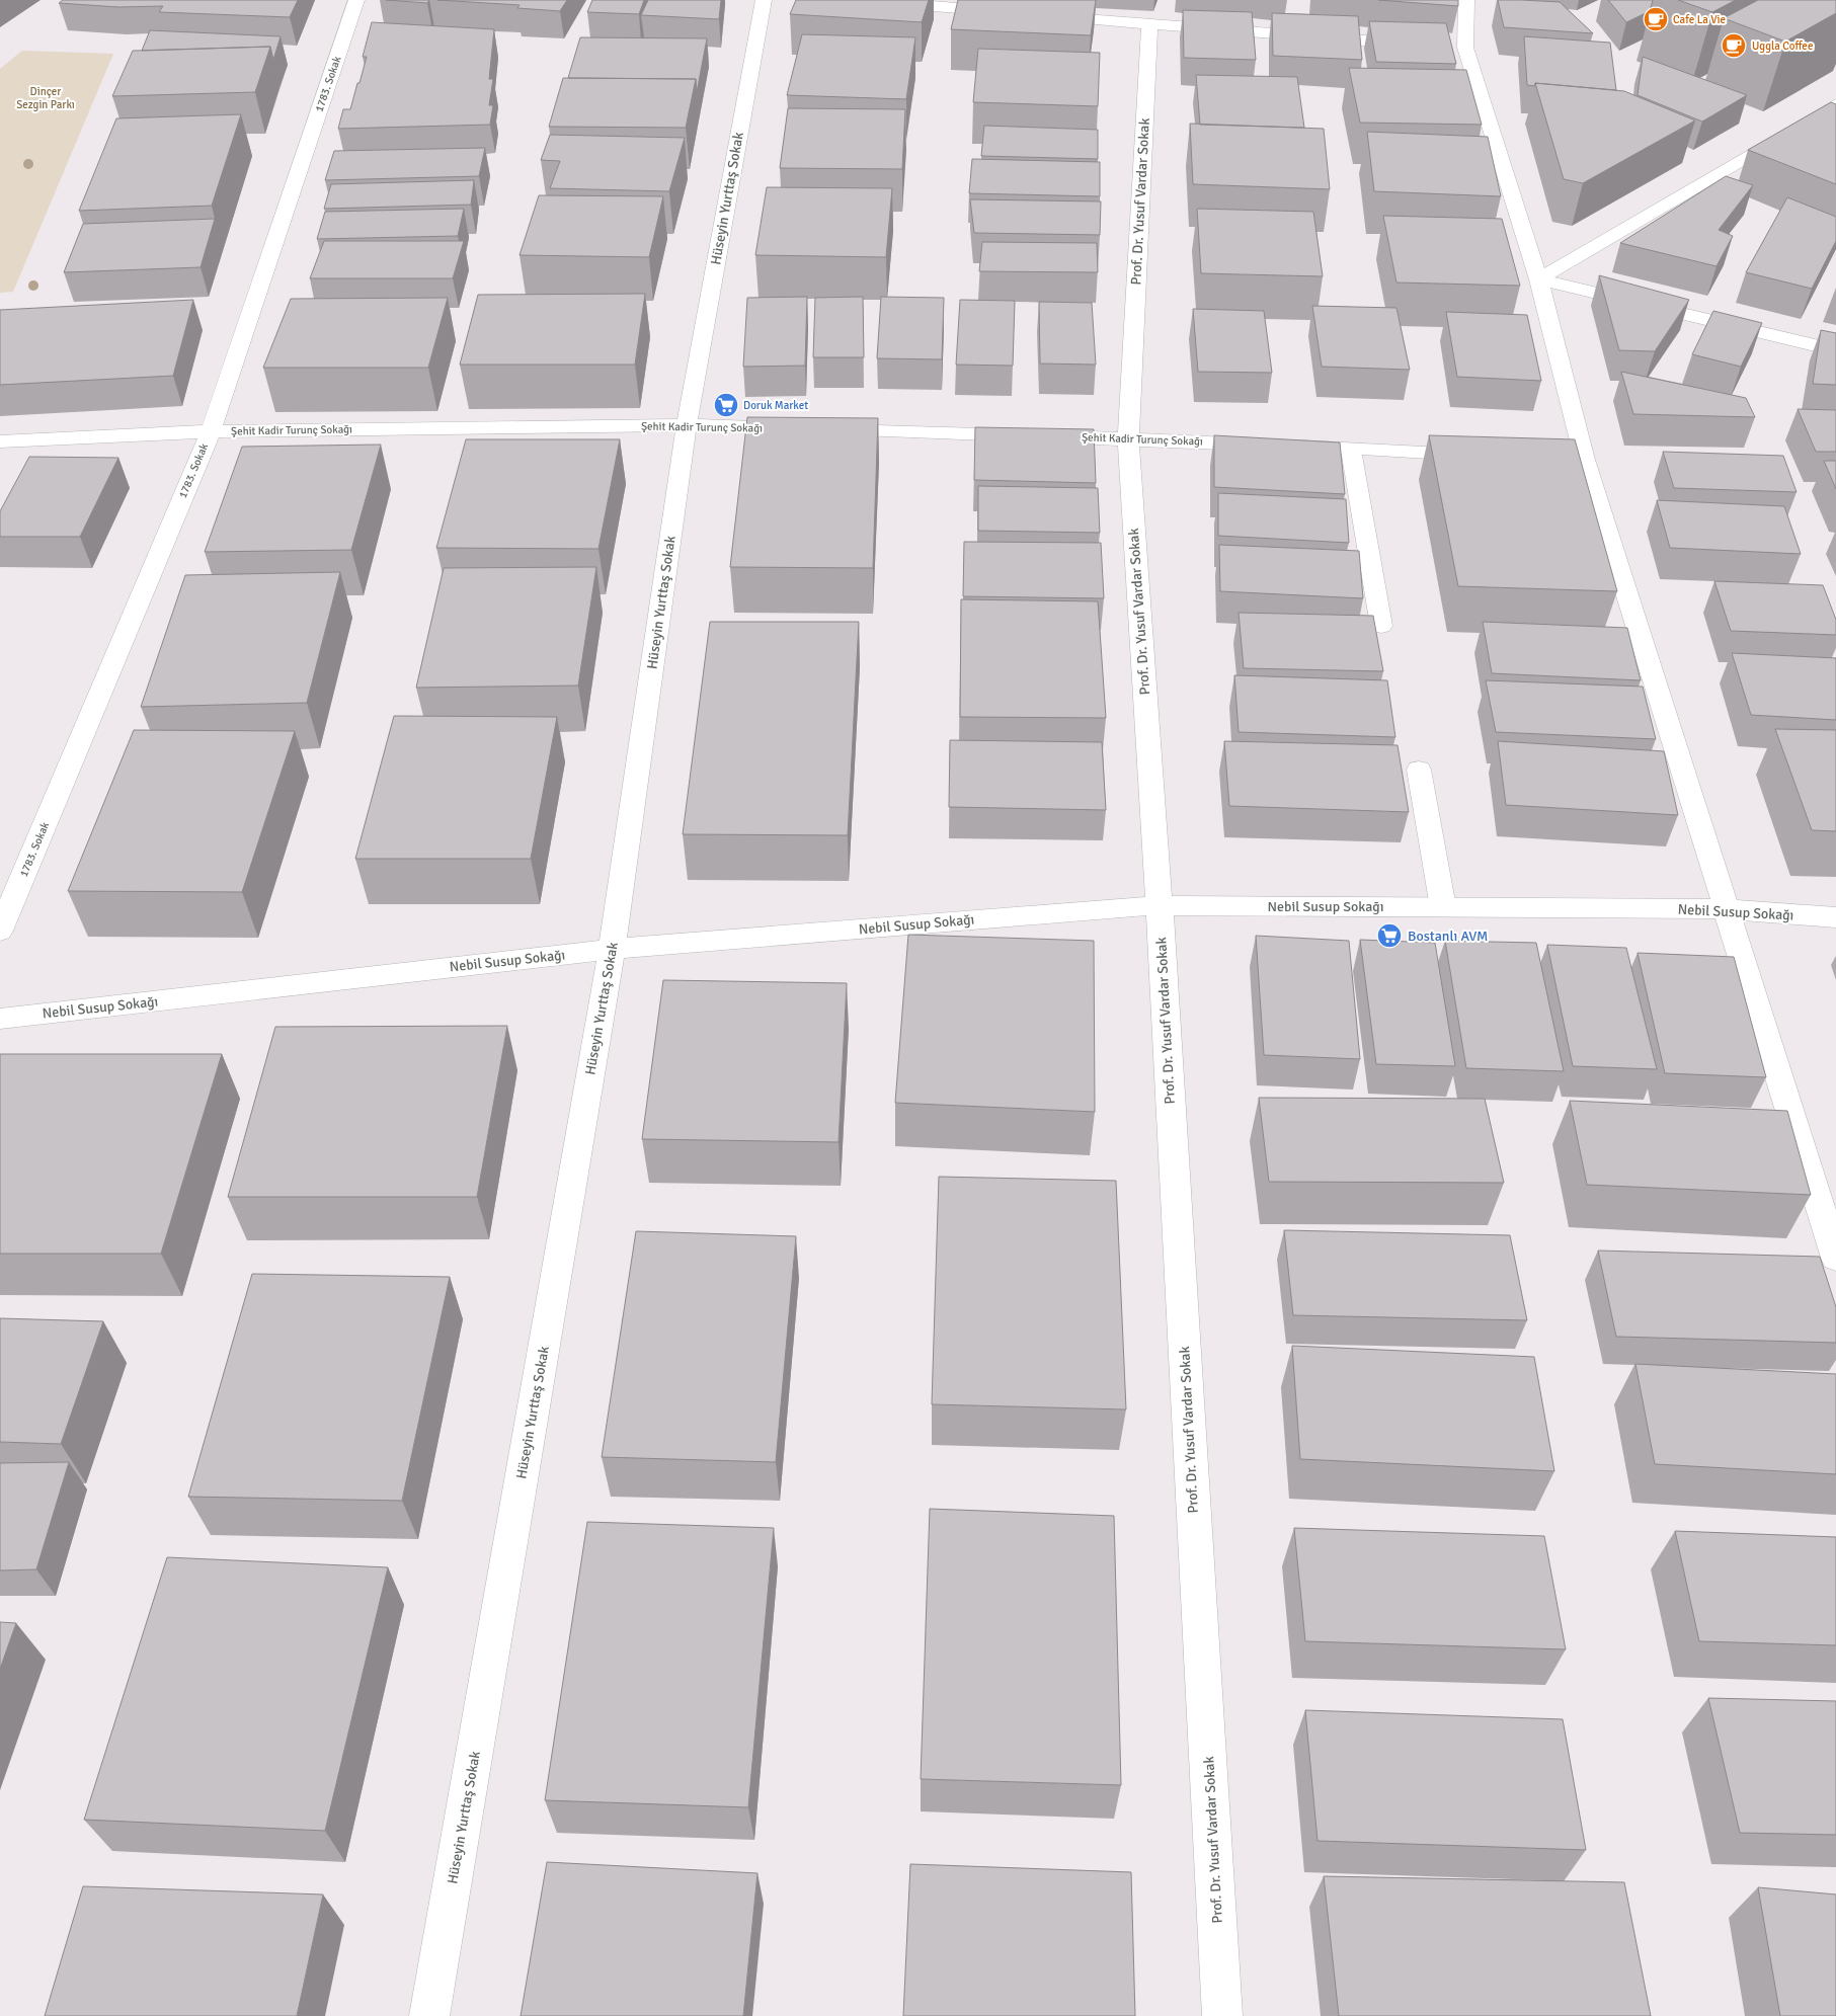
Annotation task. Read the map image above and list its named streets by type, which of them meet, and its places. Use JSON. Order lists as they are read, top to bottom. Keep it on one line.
{"streets":{"street":["1783. Sokak","Hüseyin Yurttaş Sokak","Prof. Dr. Yusuf Vardar Sokak","Şehit Kadir Turunç Sokağı","Nebil Susup Sokağı"]},"crossings":[["1783. Sokak","Şehit Kadir Turunç Sokağı"],["Hüseyin Yurttaş Sokak","Şehit Kadir Turunç Sokağı"],["Hüseyin Yurttaş Sokak","Nebil Susup Sokağı"],["Prof. Dr. Yusuf Vardar Sokak","Şehit Kadir Turunç Sokağı"],["Prof. Dr. Yusuf Vardar Sokak","Nebil Susup Sokağı"]],"parks":["Dinçer Sezgin Parkı"],"places":{"cafe":["Cafe La Vie","Uggla Coffee"],"supermarket":["Doruk Market","Bostanlı AVM"]}}
